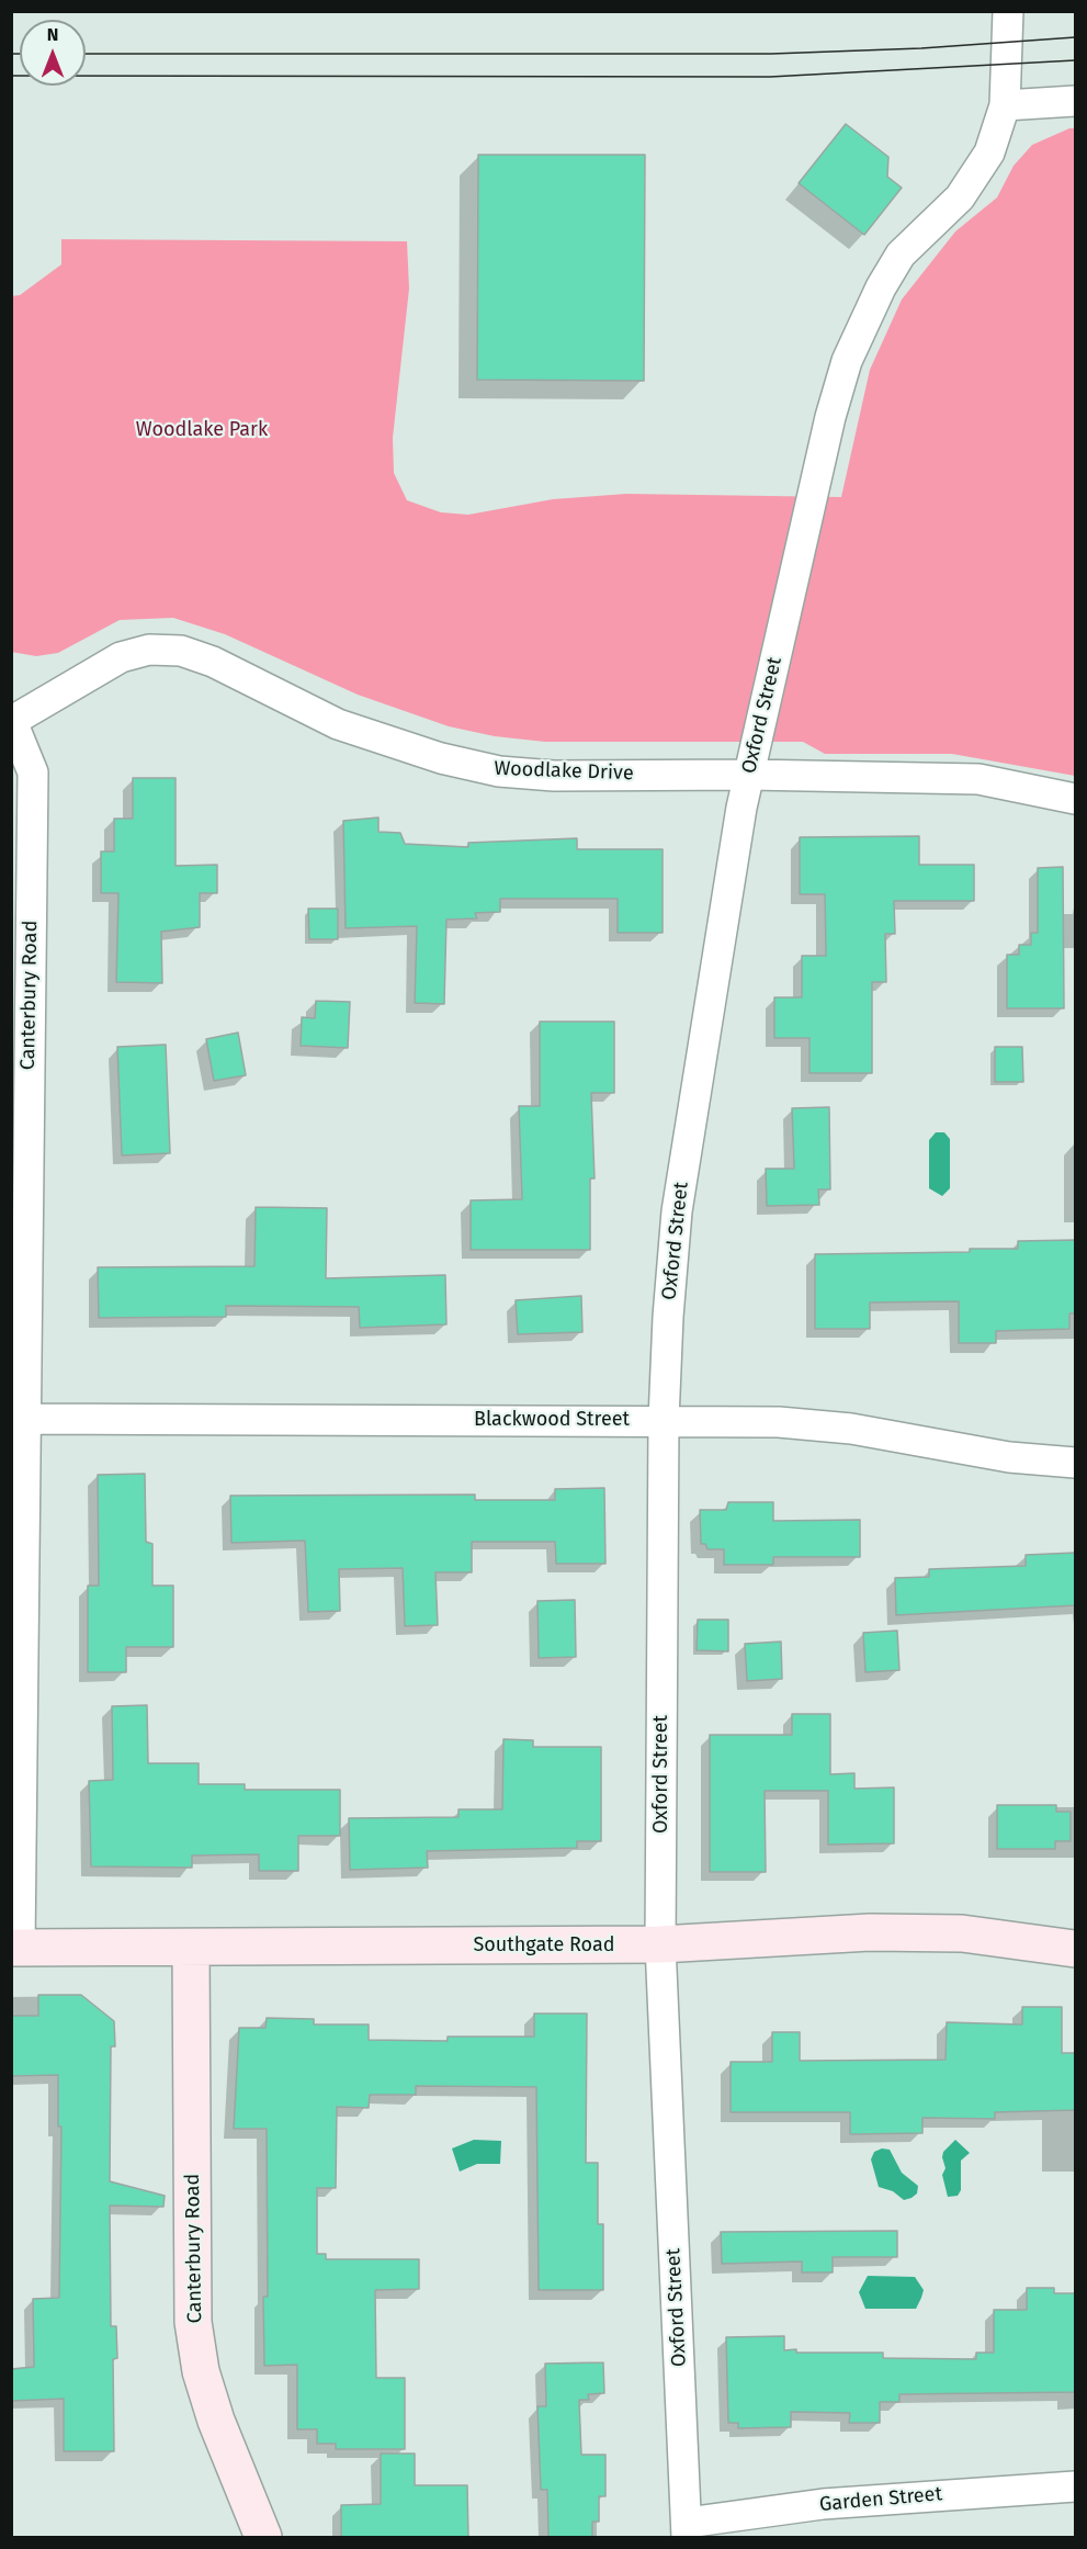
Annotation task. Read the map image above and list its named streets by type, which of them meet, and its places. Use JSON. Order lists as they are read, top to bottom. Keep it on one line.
{"streets":{"street":["Oxford Street","Woodlake Drive","Canterbury Road","Blackwood Street","Southgate Road","Garden Street"]},"crossings":[["Oxford Street","Woodlake Drive"],["Oxford Street","Blackwood Street"],["Oxford Street","Southgate Road"],["Oxford Street","Garden Street"],["Woodlake Drive","Canterbury Road"],["Canterbury Road","Blackwood Street"],["Canterbury Road","Southgate Road"]],"parks":["Woodlake Park"],"north":"top"}
